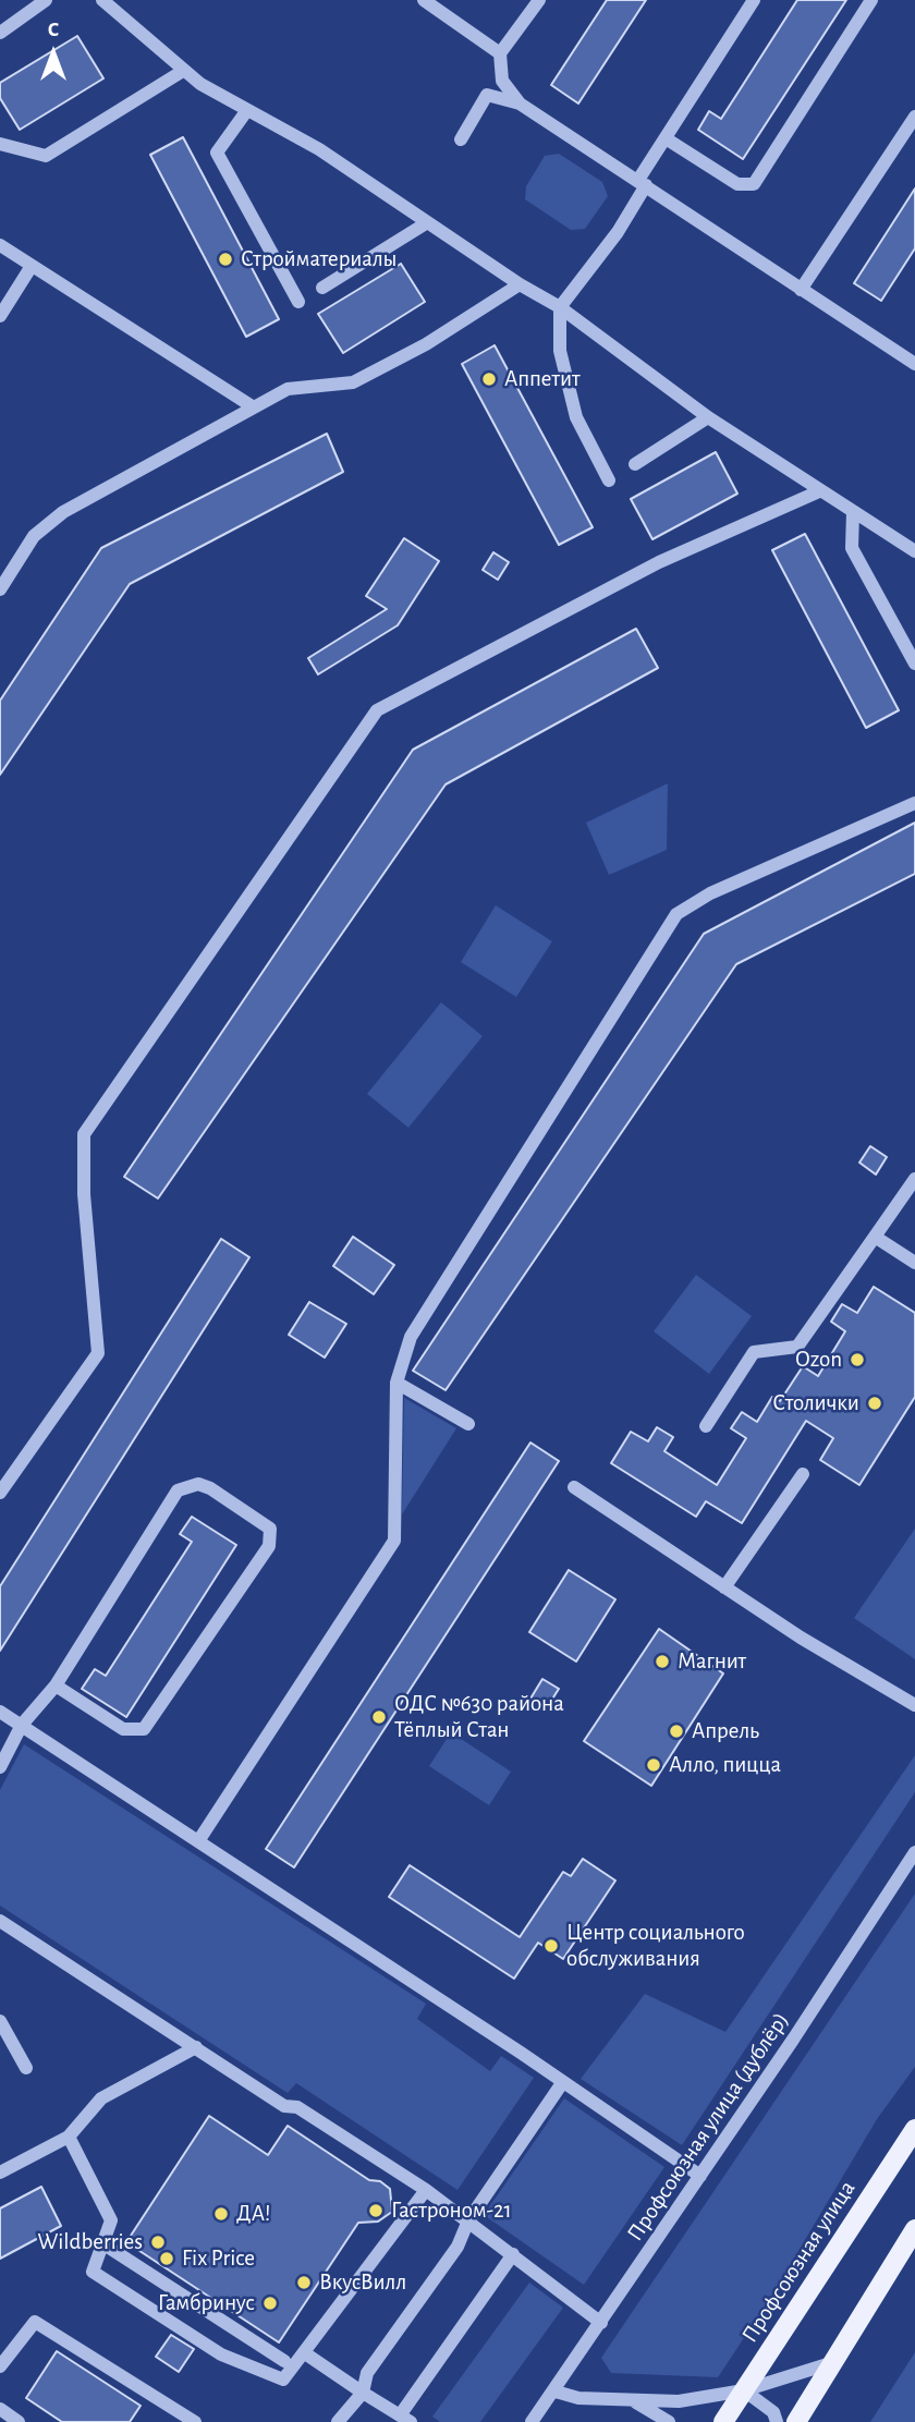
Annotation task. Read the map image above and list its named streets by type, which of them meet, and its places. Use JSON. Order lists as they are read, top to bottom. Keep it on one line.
{"streets":{"main road":["Профсоюзная улица"],"street":["Профсоюзная улица (дублёр)"]},"places":["Стройматериалы","Аппетит","Ozon","Столички","Магнит","ОДС №630 района Тёплый Стан","Апрель","Алло, пицца","Центр социального обслуживания","Гастроном-21","ДА!","Wildberries","Fix Price","ВкусВилл","Гамбринус"],"north":"top"}
